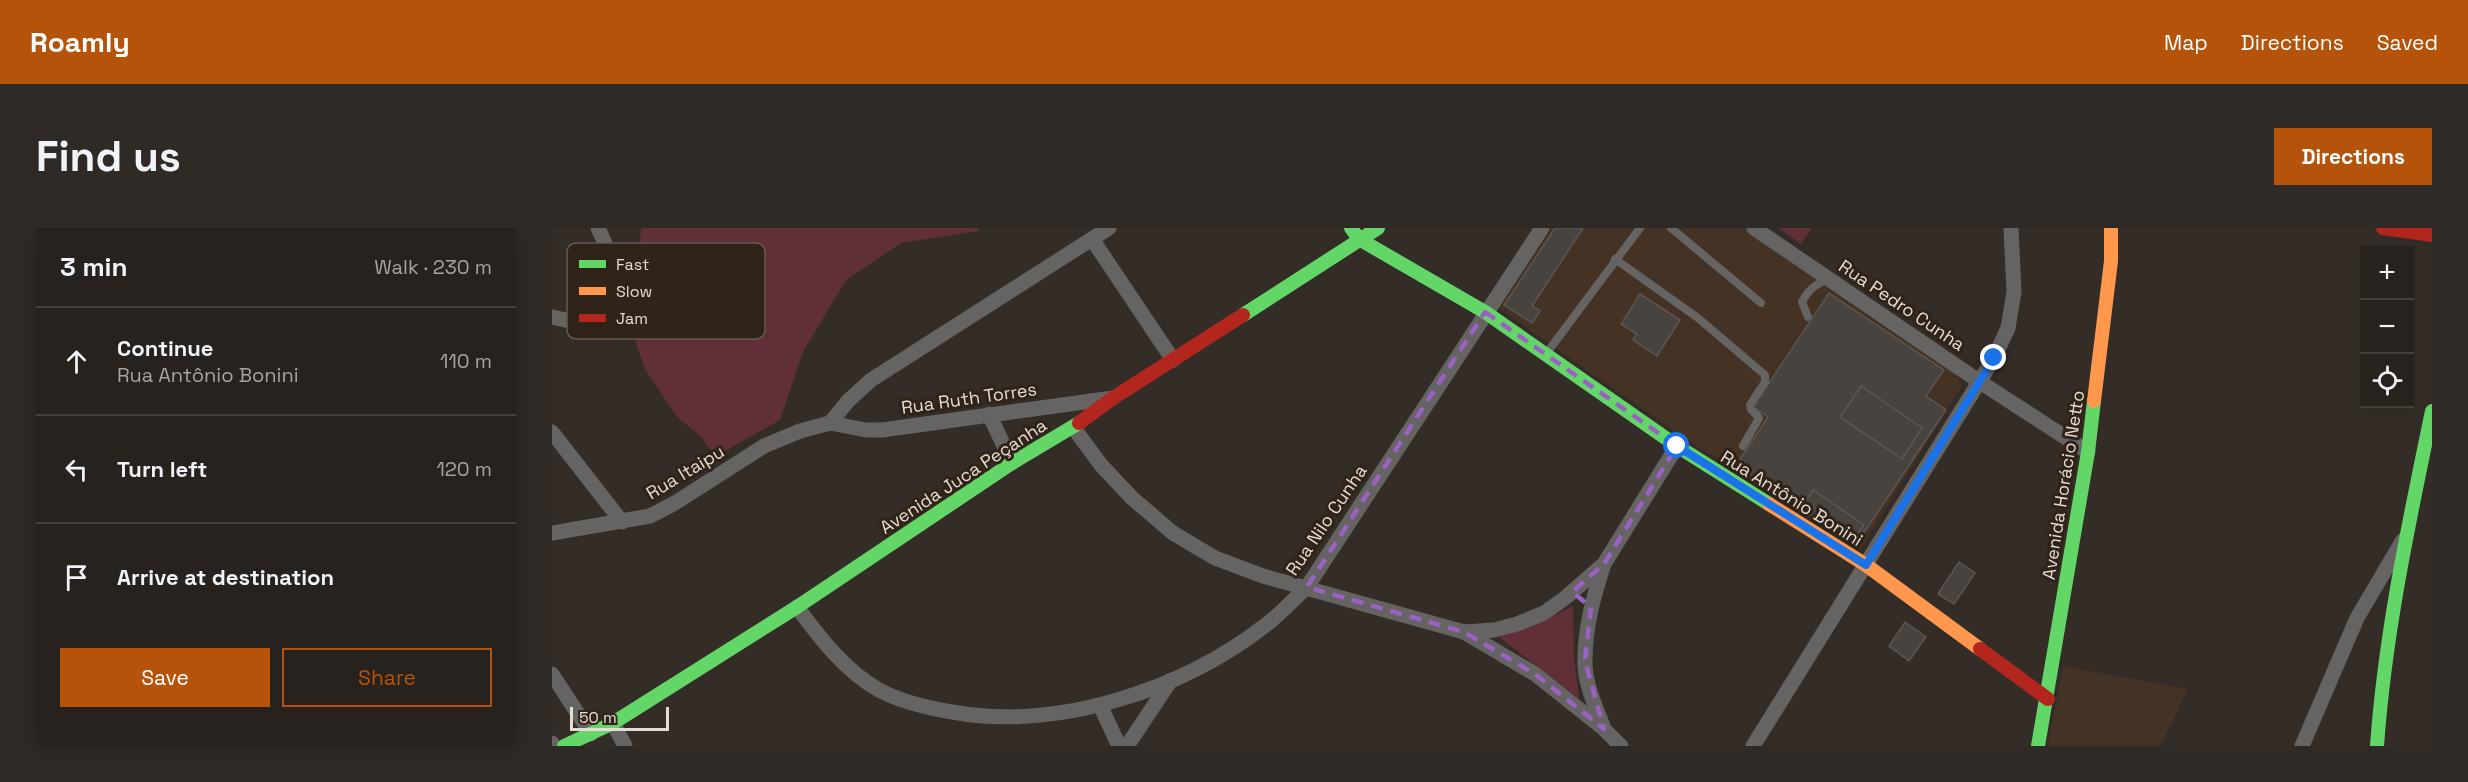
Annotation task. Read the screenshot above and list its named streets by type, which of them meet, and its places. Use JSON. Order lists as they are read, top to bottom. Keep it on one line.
{"streets":{"main road":["Avenida Juca Peçanha","Avenida Horácio Netto","Rua Antônio Bonini"],"street":["Rua Pedro Cunha","Rua Ruth Torres","Rua Itaipu","Rua Nilo Cunha"]},"crossings":[["Rua Pedro Cunha","Avenida Horácio Netto"],["Rua Ruth Torres","Rua Itaipu"],["Rua Ruth Torres","Avenida Juca Peçanha"],["Avenida Juca Peçanha","Rua Antônio Bonini"],["Avenida Juca Peçanha","Rua Nilo Cunha"],["Avenida Horácio Netto","Rua Antônio Bonini"],["Rua Antônio Bonini","Rua Nilo Cunha"]],"legend":["Fast","Slow","Jam"],"scale_bar":"50 m","page":{"header":"Roamly","nav":["Map","Directions","Saved"],"buttons":["Directions",["Save","Share"]],"title":"Find us","heading":["3 min","Walk · 230 m"],"map_buttons":["+","−"],"list":[["Continue","Rua Antônio Bonini","110 m"],["Turn left","120 m"],"Arrive at destination"],"scale":"50 m"}}
